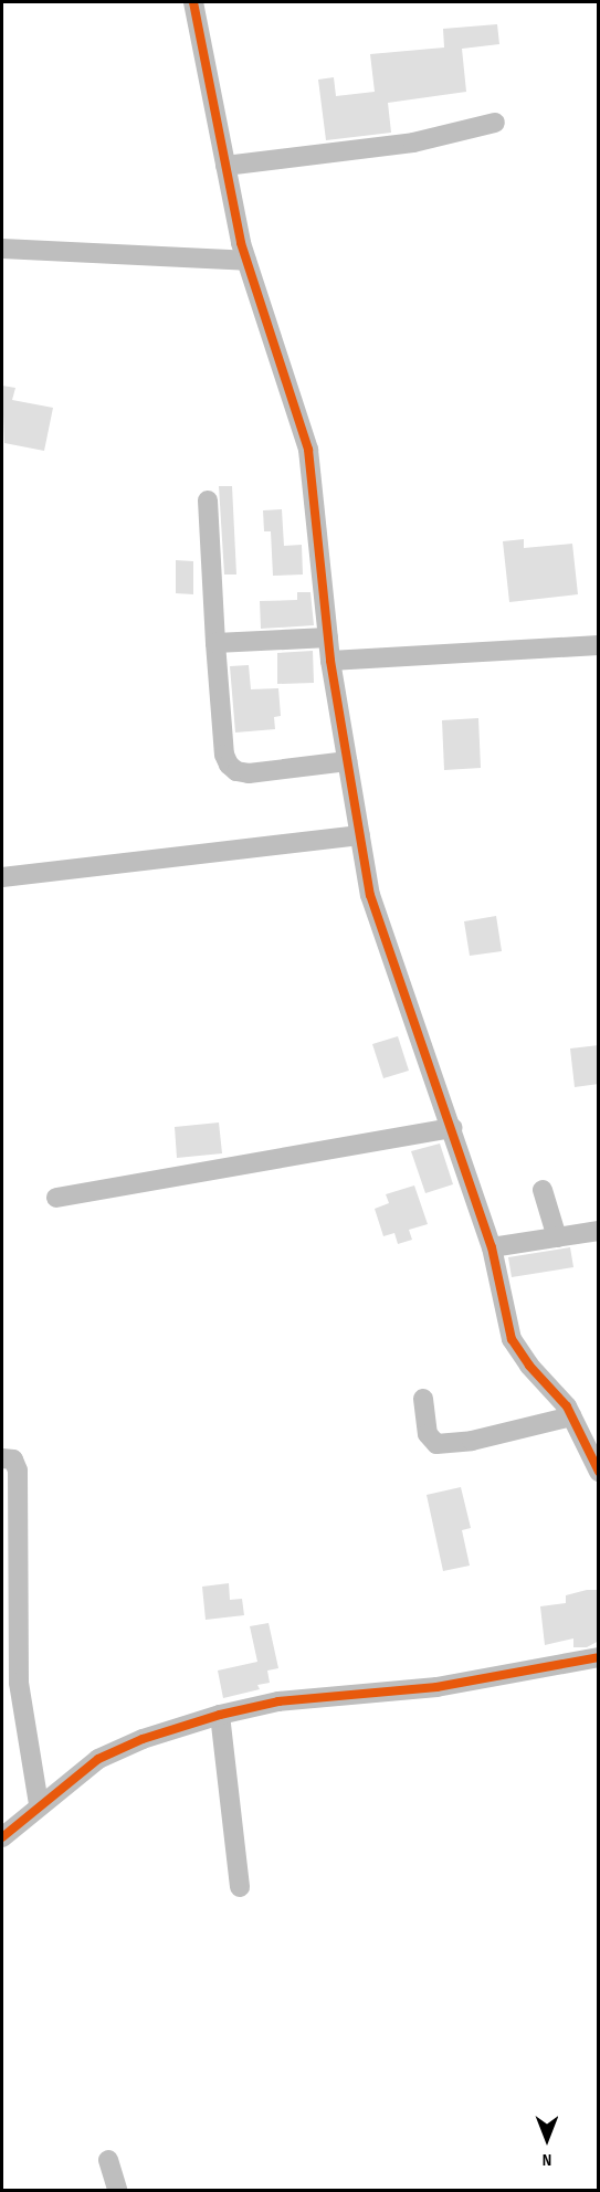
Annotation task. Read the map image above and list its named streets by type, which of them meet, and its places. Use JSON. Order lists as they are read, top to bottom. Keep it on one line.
{"north":"bottom"}
